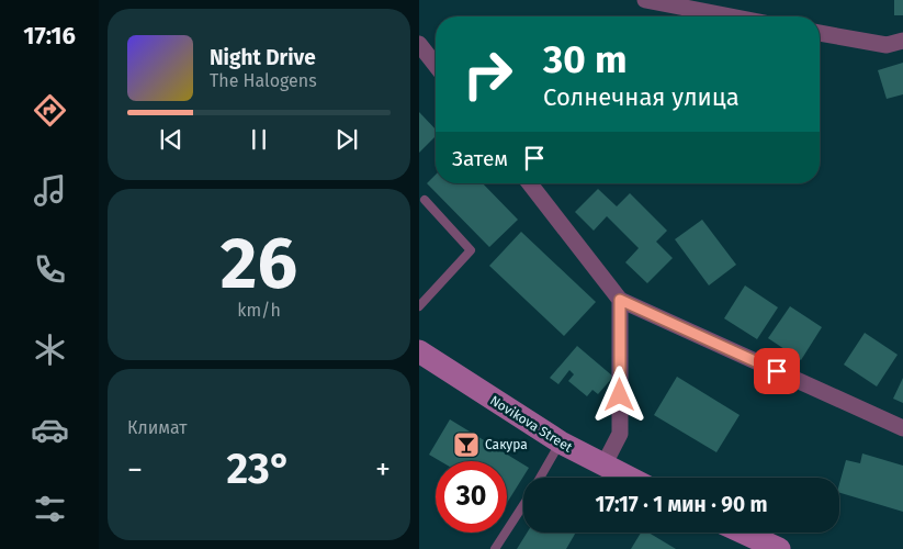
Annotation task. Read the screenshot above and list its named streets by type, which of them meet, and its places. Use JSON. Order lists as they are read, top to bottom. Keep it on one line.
{"streets":{"main road":["Novikova Street"]},"places":{"bar":["Сакура"]},"page":{"tabs":"17:16","turn":["30 m","Солнечная улица"],"song":["Night Drive","The Halogens"],"then":"Затем","tile":[["26","km/h"],"Климат"],"heat":["−","23°","+"],"limit":"30","trip":"17:17 · 1 мин · 90 m"}}
